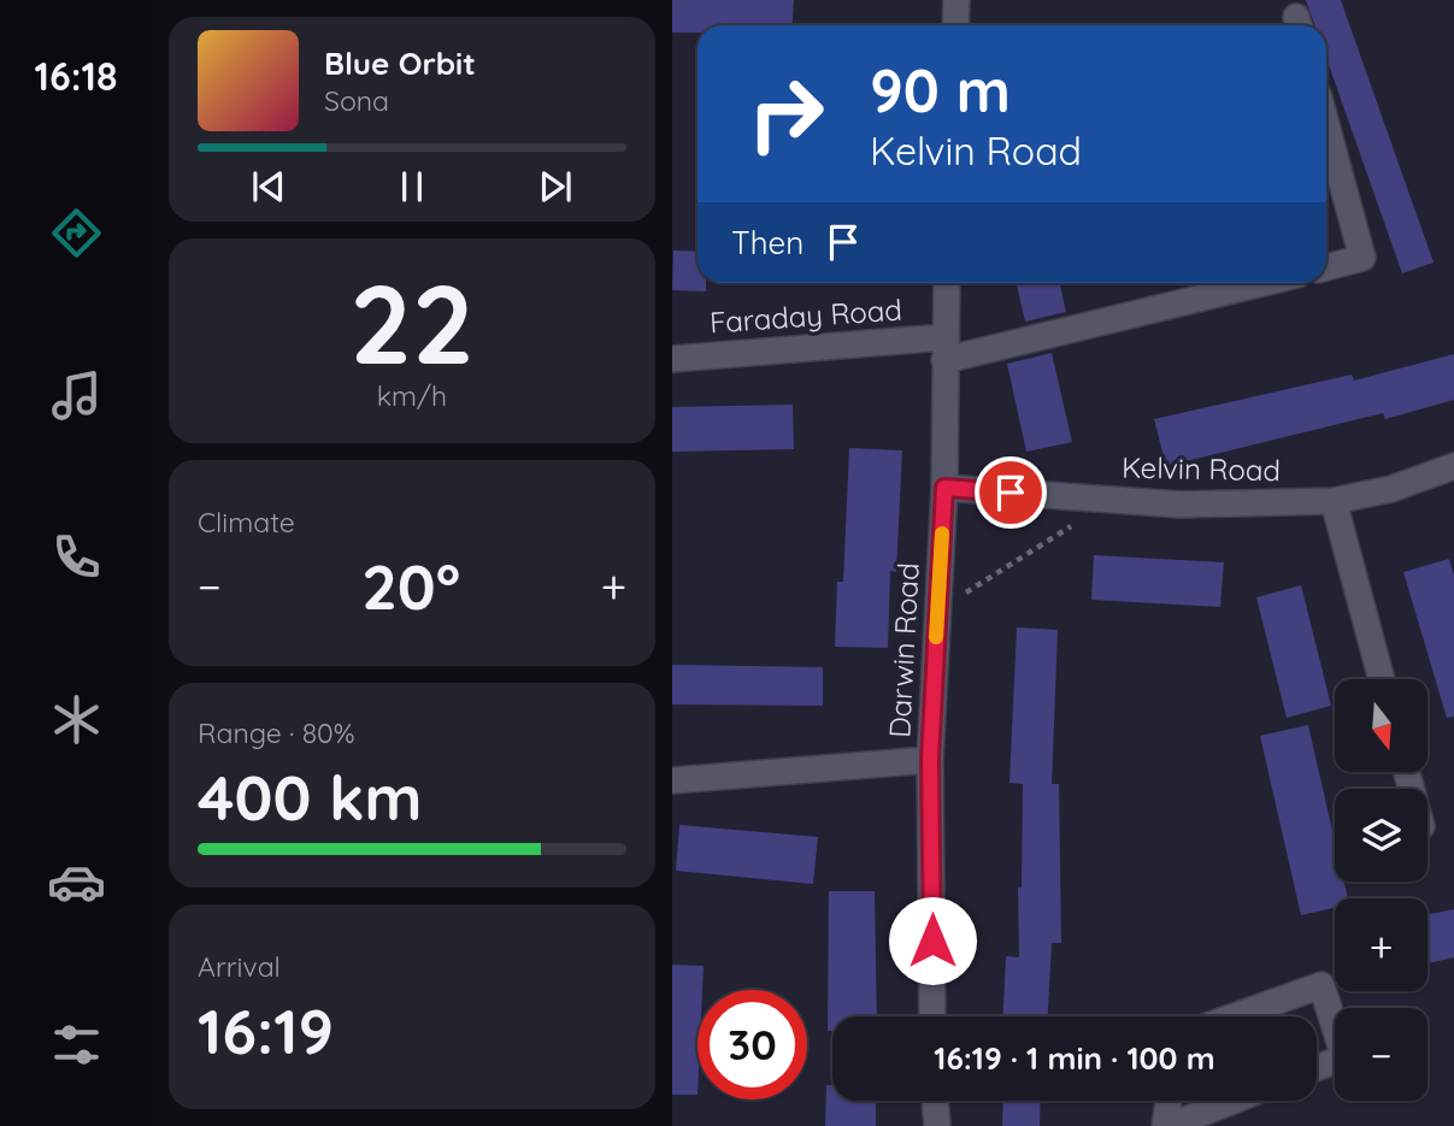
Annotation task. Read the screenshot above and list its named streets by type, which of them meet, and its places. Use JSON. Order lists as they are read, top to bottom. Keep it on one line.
{"streets":{"street":["Faraday Road","Kelvin Road","Darwin Road"]},"crossings":[["Faraday Road","Darwin Road"],["Kelvin Road","Darwin Road"]],"north":"bottom","page":{"tabs":"16:18","turn":["90 m","Kelvin Road"],"song":["Blue Orbit","Sona"],"then":"Then","tile":[["22","km/h"],"Climate",["Range · 80%","400 km"],["Arrival","16:19"]],"heat":["−","20°","+"],"map_buttons":["+","−"],"limit":"30","trip":"16:19 · 1 min · 100 m"}}
